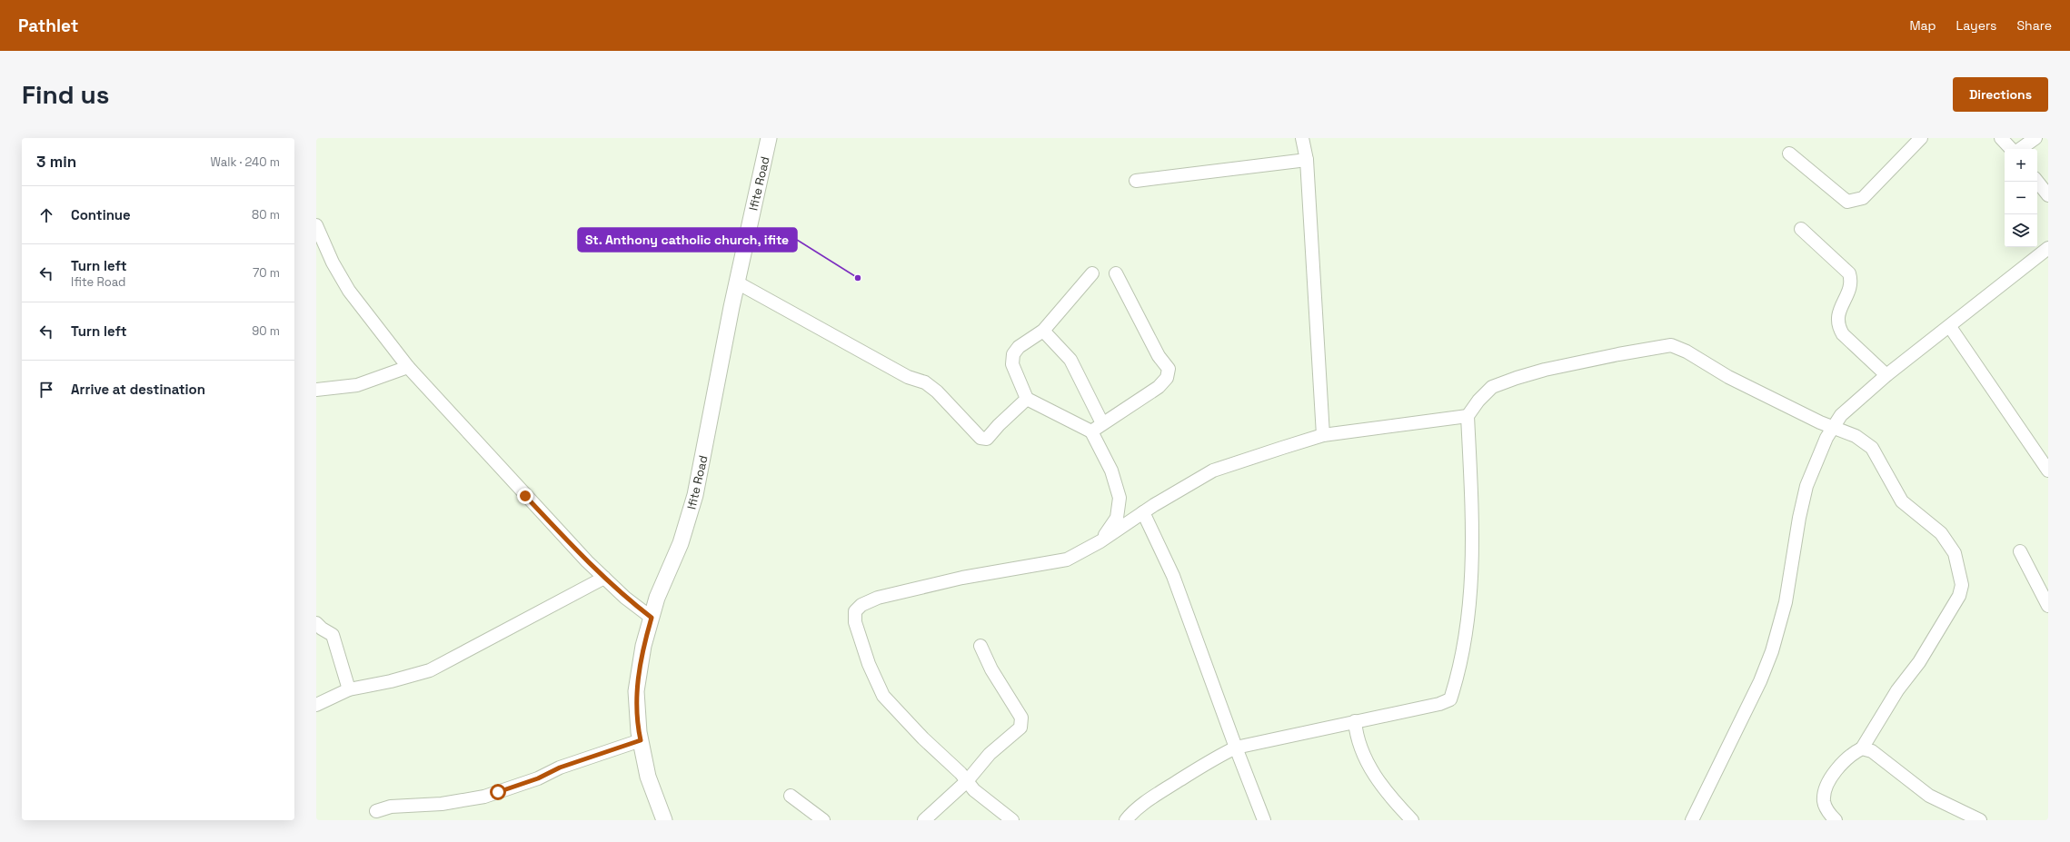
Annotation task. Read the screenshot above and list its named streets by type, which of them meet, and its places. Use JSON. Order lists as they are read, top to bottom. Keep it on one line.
{"streets":{"street":["Ifite Road"]},"places":["St. Anthony catholic church, ifite"],"page":{"header":"Pathlet","nav":["Map","Layers","Share"],"buttons":"Directions","title":"Find us","heading":["3 min","Walk · 240 m"],"map_buttons":["+","−"],"list":[["Continue","80 m"],["Turn left","Ifite Road","70 m"],["Turn left","90 m"],"Arrive at destination"]}}
